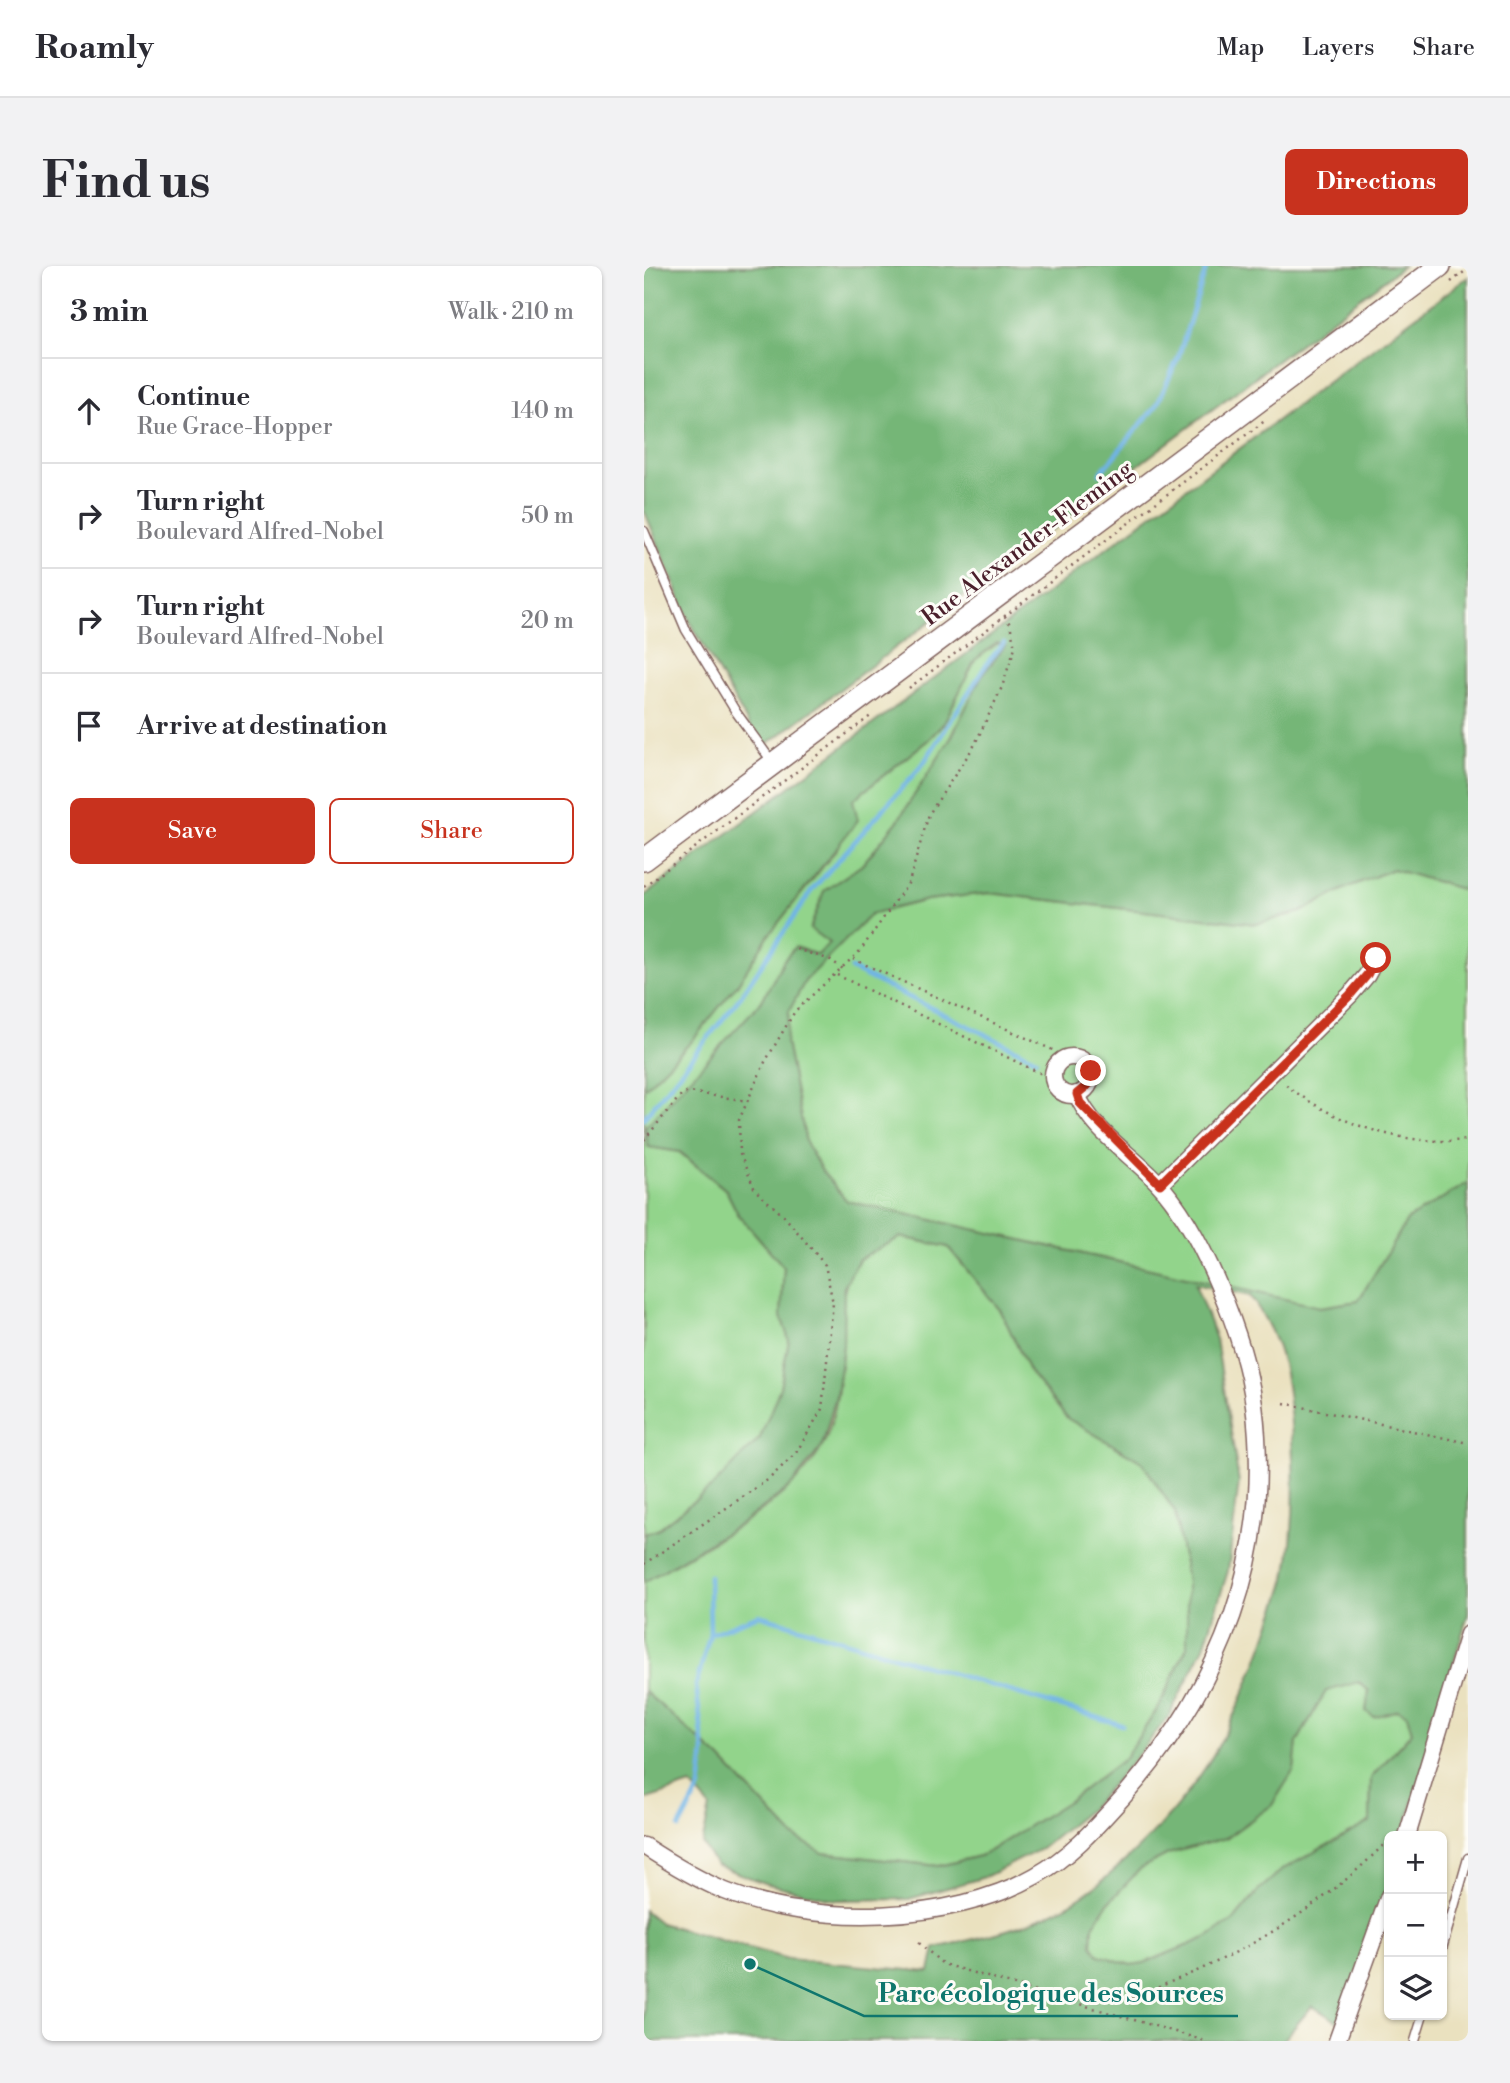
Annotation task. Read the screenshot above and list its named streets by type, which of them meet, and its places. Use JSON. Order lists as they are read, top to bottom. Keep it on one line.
{"streets":{"street":["Rue Alexander-Fleming"]},"places":["Parc écologique des Sources"],"page":{"header":"Roamly","nav":["Map","Layers","Share"],"buttons":["Directions",["Save","Share"]],"title":"Find us","heading":["3 min","Walk · 210 m"],"list":[["Continue","Rue Grace-Hopper","140 m"],["Turn right","Boulevard Alfred-Nobel","50 m"],["Turn right","Boulevard Alfred-Nobel","20 m"],"Arrive at destination"],"map_buttons":["+","−"]}}
